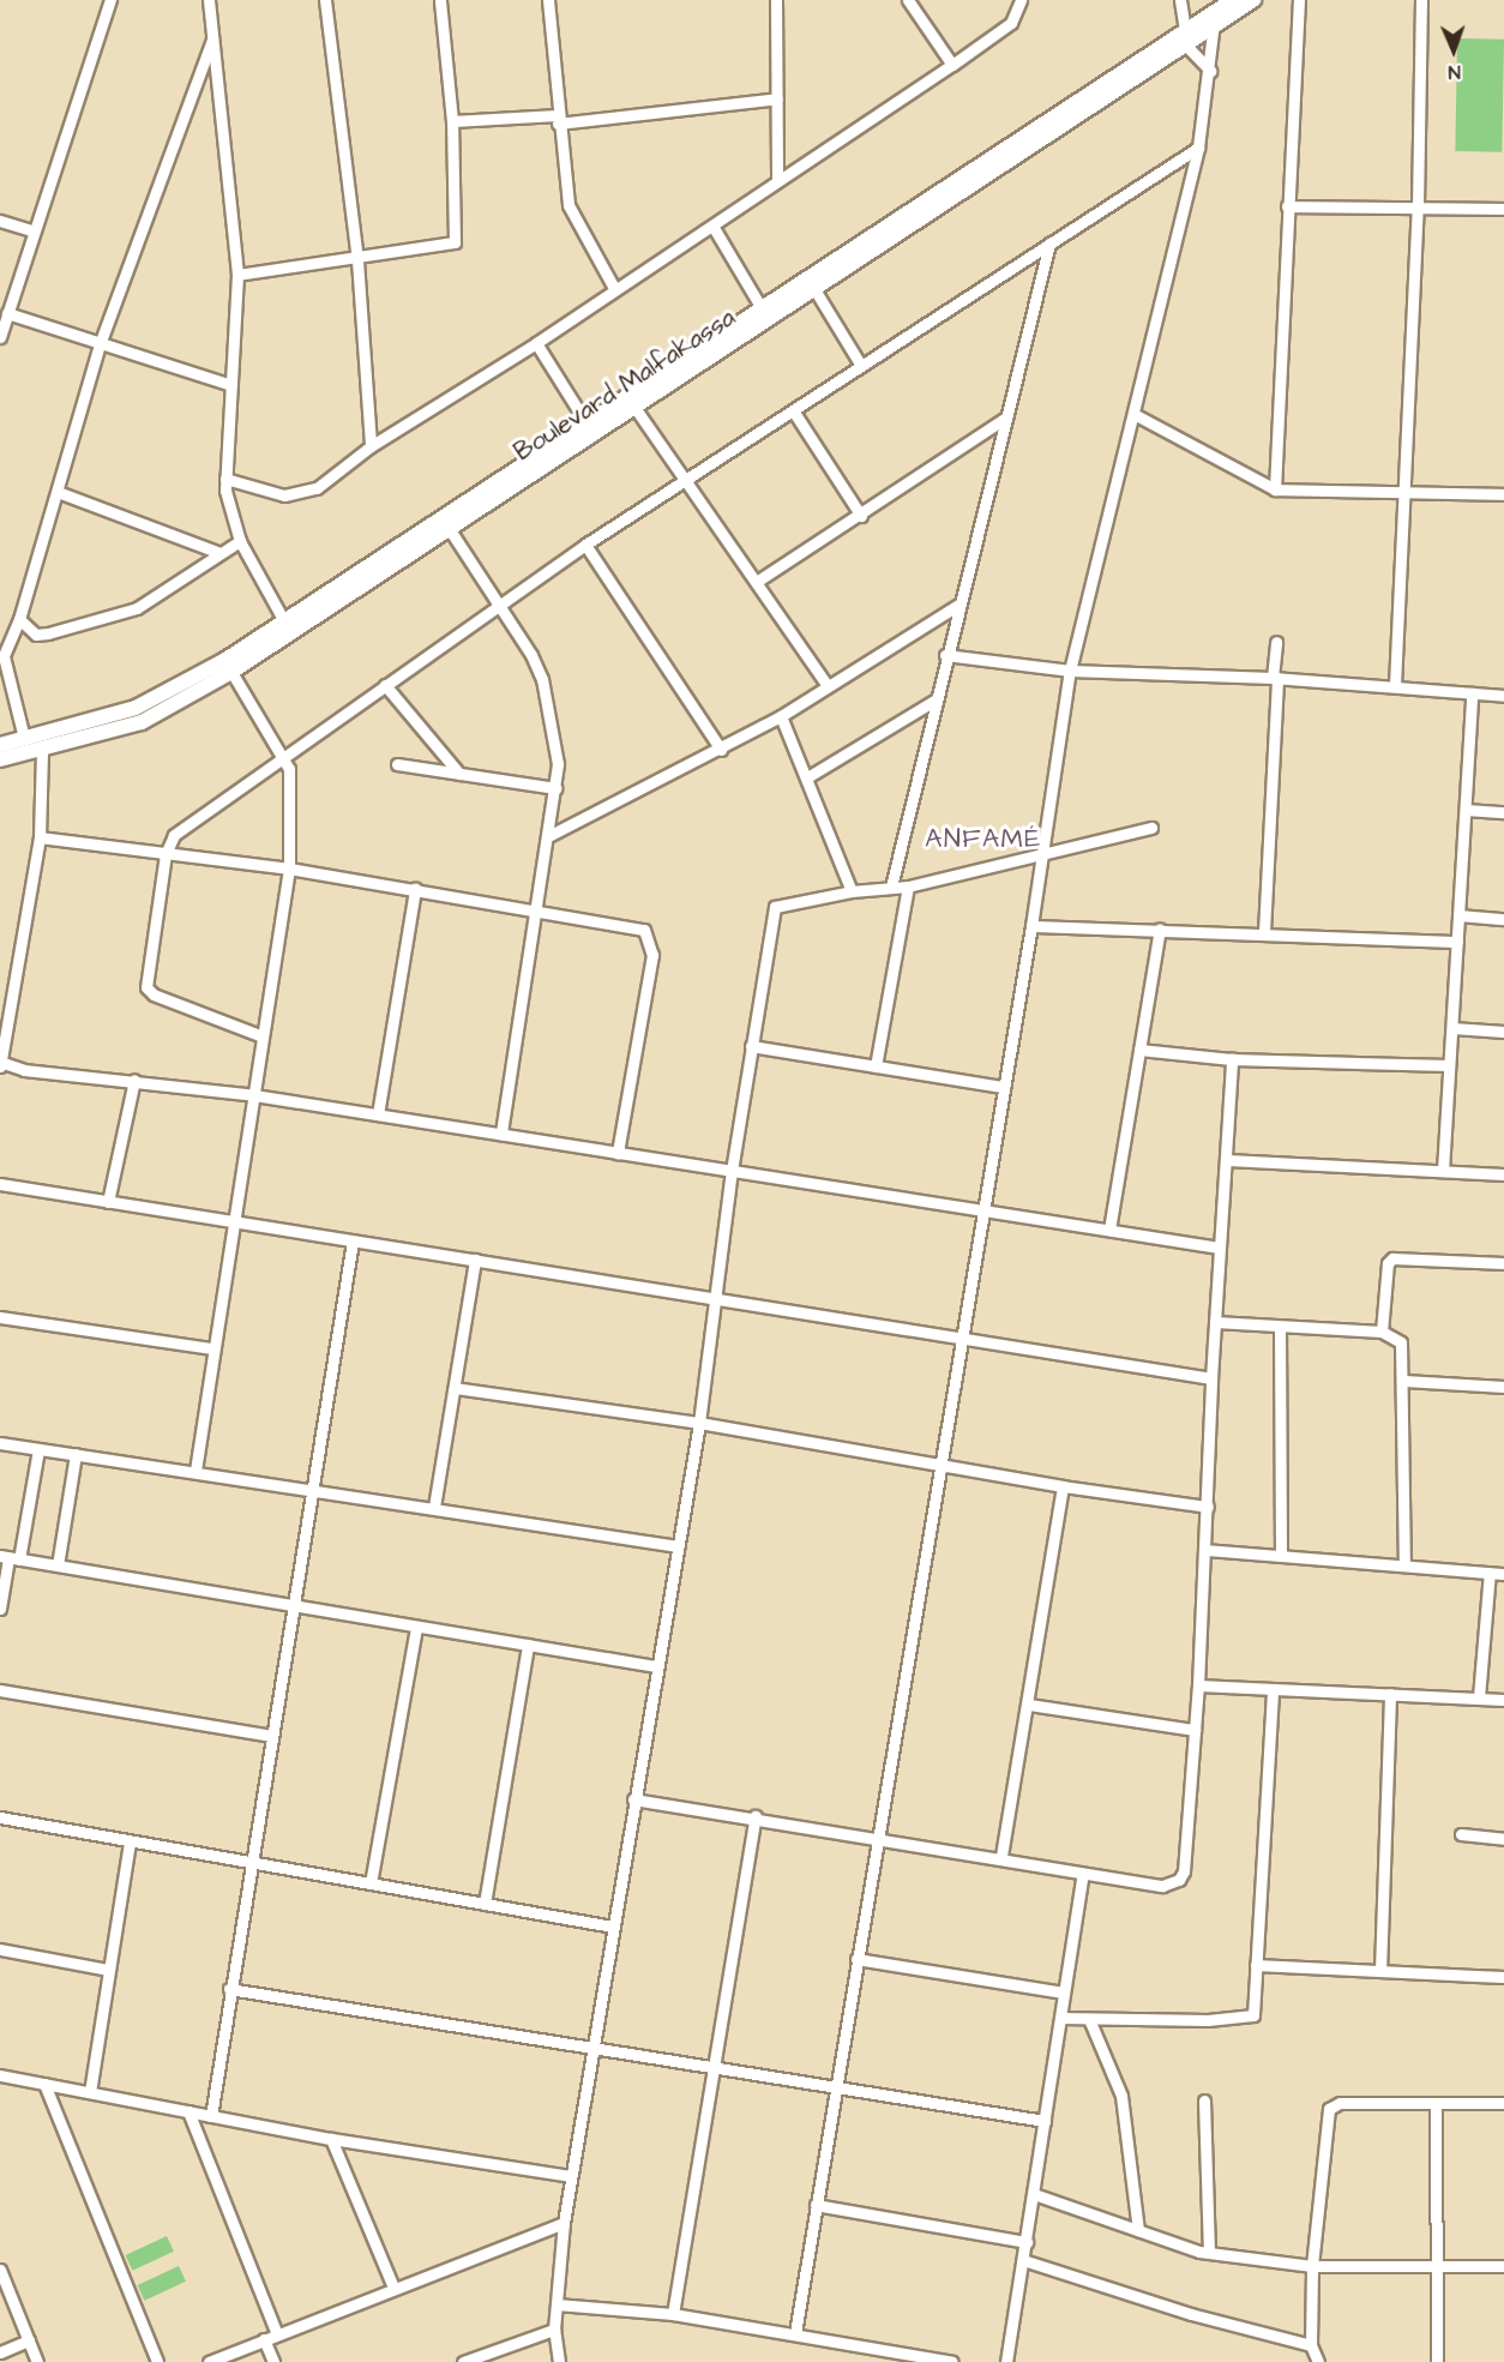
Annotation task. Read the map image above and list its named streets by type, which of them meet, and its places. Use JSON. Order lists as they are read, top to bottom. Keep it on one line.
{"streets":{"main road":["Boulevard Malfakassa"]},"districts":["ANFAMÉ"],"north":"bottom"}
